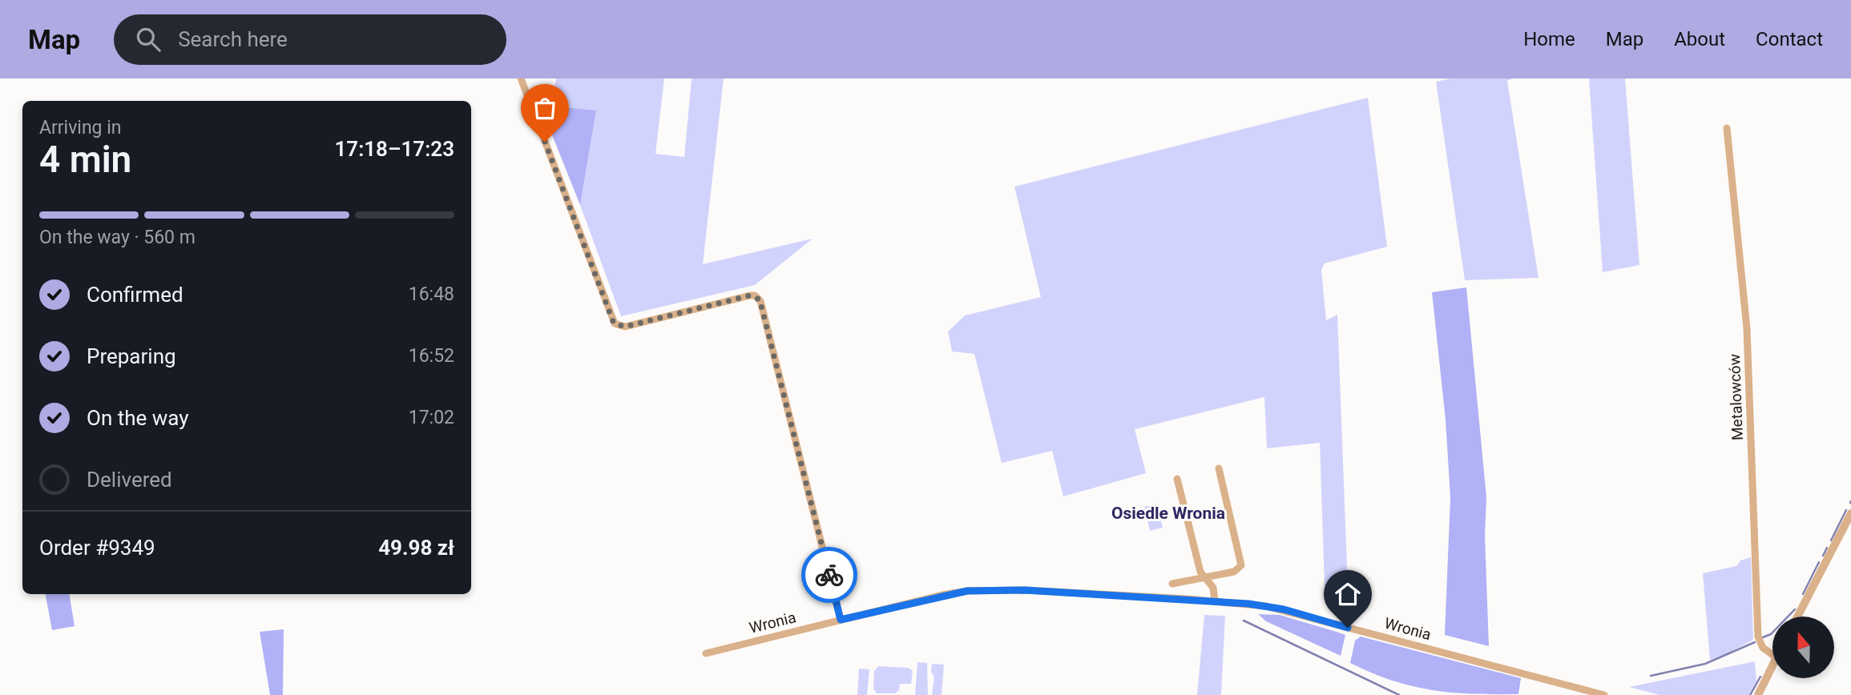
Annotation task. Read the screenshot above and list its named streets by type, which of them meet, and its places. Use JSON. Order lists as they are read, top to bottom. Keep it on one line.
{"streets":{"street":["Metalowców","Wronia"]},"districts":["Osiedle Wronia"],"north":"top","page":{"header":"Map","search":"Search here","nav":["Home","Map","About","Contact"],"heading":["4 min","Arriving in","17:18–17:23"],"panel":["Order #9349","49.98 zł"],"bar":"On the way · 560 m","list":[["Confirmed","16:48"],["Preparing","16:52"],["On the way","17:02"],"Delivered"]}}
